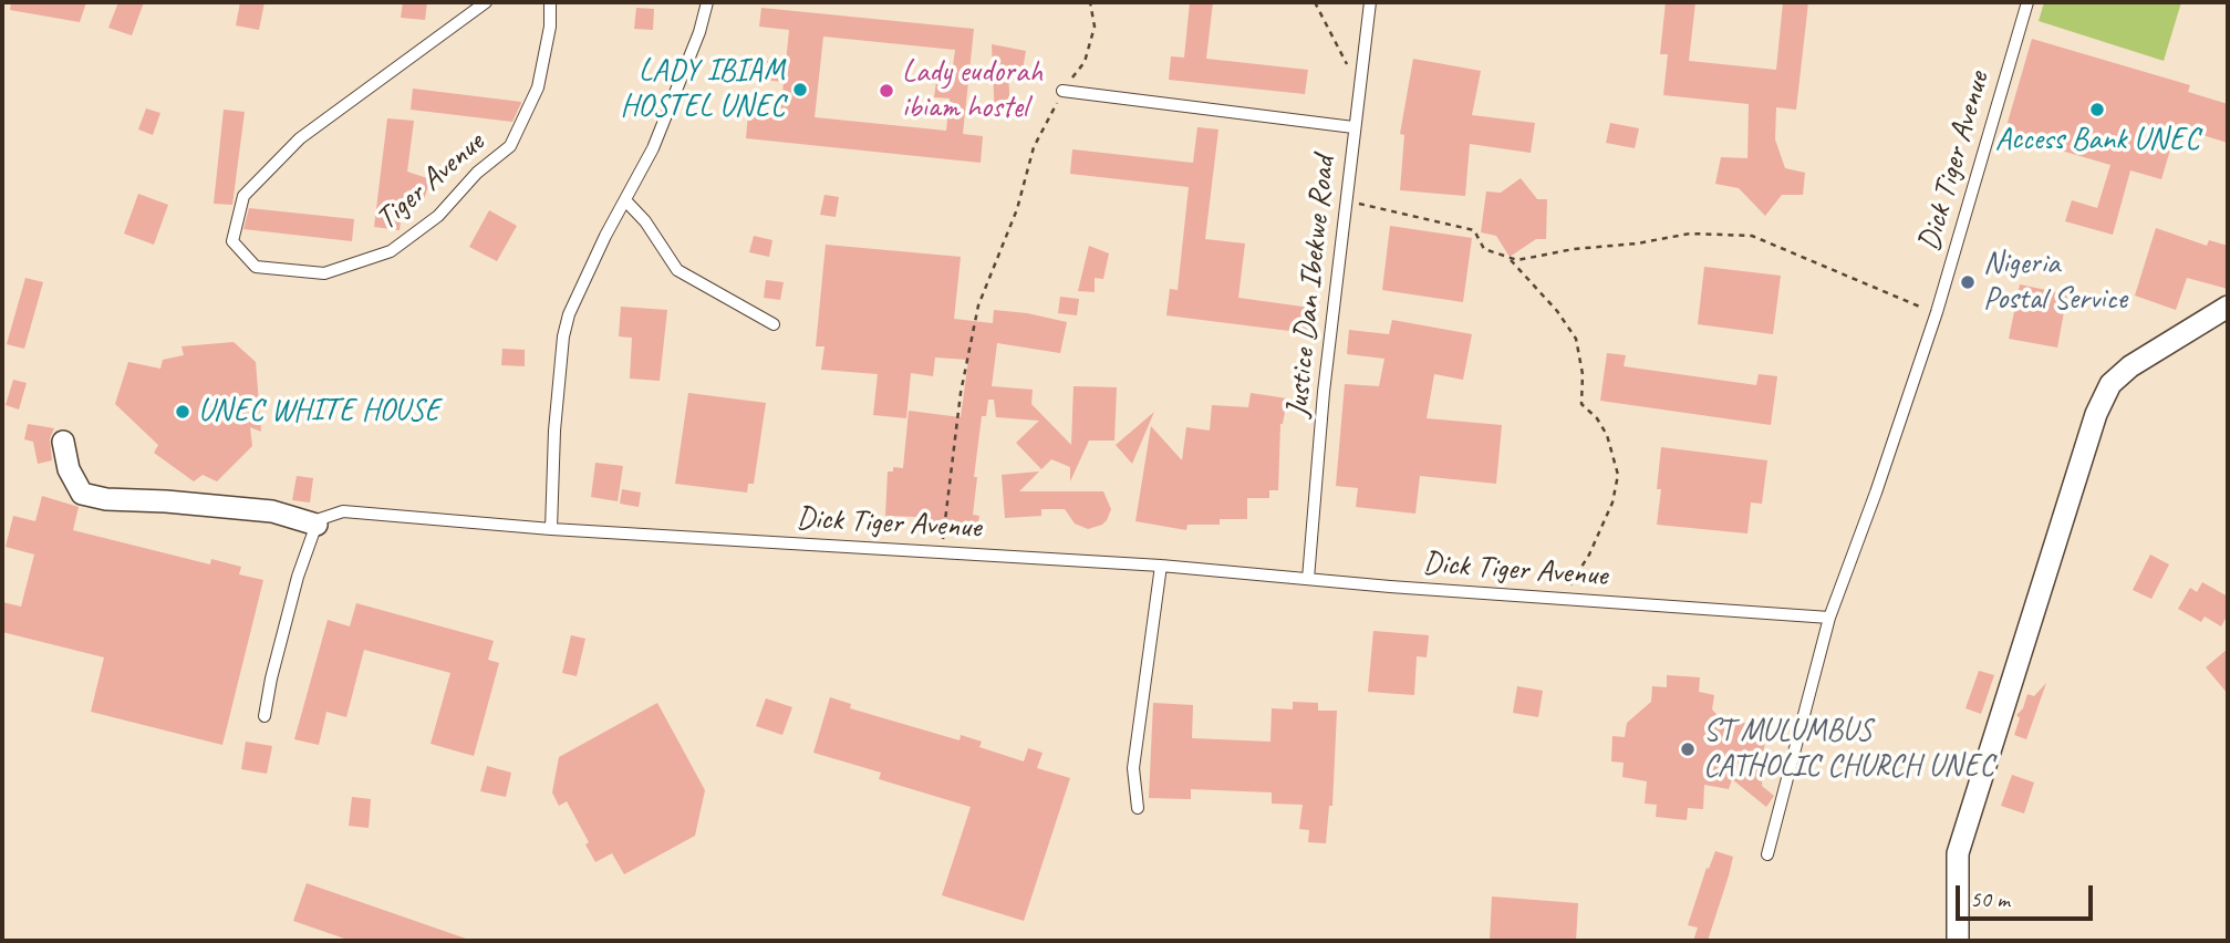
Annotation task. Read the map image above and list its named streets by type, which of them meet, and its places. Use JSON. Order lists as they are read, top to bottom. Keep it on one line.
{"streets":{"lane":["Dick Tiger Avenue","Tiger Avenue","Justice Dan Ibekwe Road"]},"crossings":[["Dick Tiger Avenue","Justice Dan Ibekwe Road"]],"places":["LADY IBIAM HOSTEL UNEC","Lady eudorah ibiam hostel","Access Bank UNEC","Nigeria Postal Service","UNEC WHITE HOUSE","ST MULUMBUS CATHOLIC CHURCH UNEC"],"scale_bar":"50 m"}
